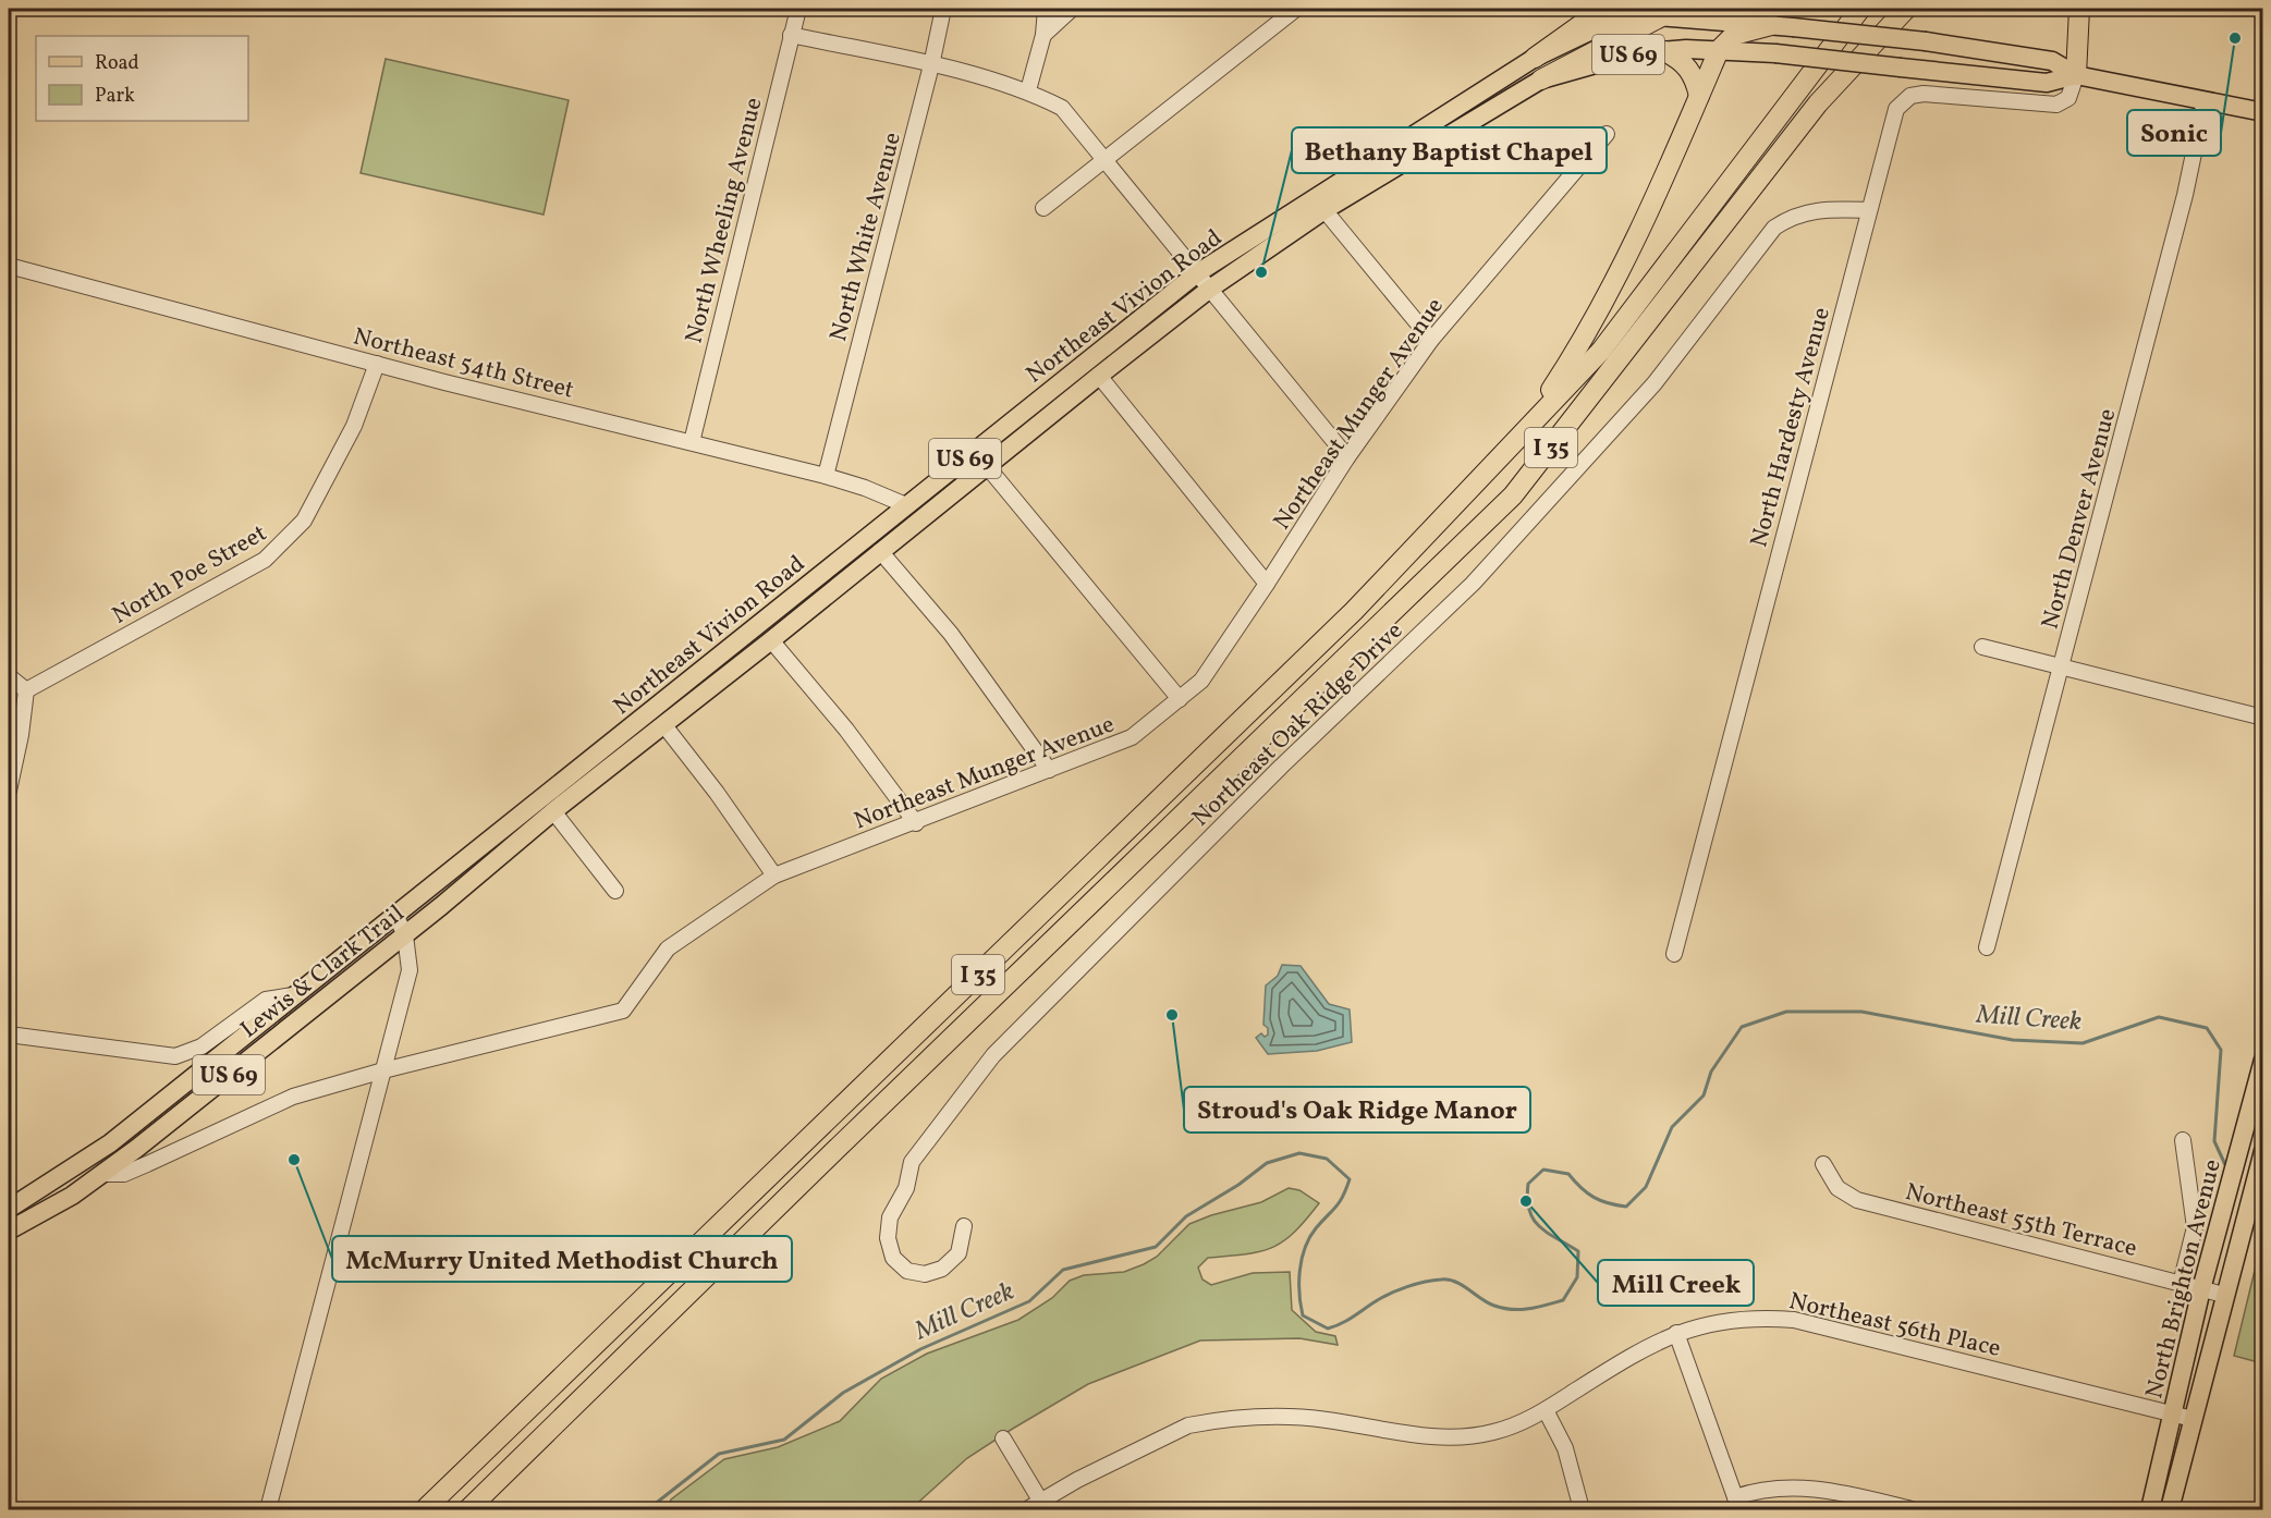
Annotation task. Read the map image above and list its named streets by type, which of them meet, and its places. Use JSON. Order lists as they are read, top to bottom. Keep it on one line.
{"streets":{"highway":["I 35"],"main road":["US 69","Northeast Vivion Road","Lewis & Clark Trail","North Brighton Avenue"],"street":["North Wheeling Avenue","North White Avenue","Northeast 54th Street","Northeast Munger Avenue","North Hardesty Avenue","North Denver Avenue","North Poe Street","Northeast Oak Ridge Drive","Northeast 55th Terrace","Northeast 56th Place"]},"crossings":[["North Wheeling Avenue","Northeast 54th Street"],["North White Avenue","Northeast 54th Street"],["Northeast Vivion Road","Northeast 54th Street"],["Northeast Vivion Road","North Hardesty Avenue"],["Northeast Vivion Road","North Denver Avenue"],["Northeast Vivion Road","Lewis & Clark Trail"],["Northeast 54th Street","North Poe Street"],["Northeast Munger Avenue","Lewis & Clark Trail"],["North Hardesty Avenue","Northeast Oak Ridge Drive"],["Northeast 55th Terrace","North Brighton Avenue"],["North Brighton Avenue","Northeast 56th Place"]],"water":["Mill Creek"],"places":["Sonic","Bethany Baptist Chapel","Stroud's Oak Ridge Manor","McMurry United Methodist Church","Mill Creek"],"legend":["Road","Park"]}
